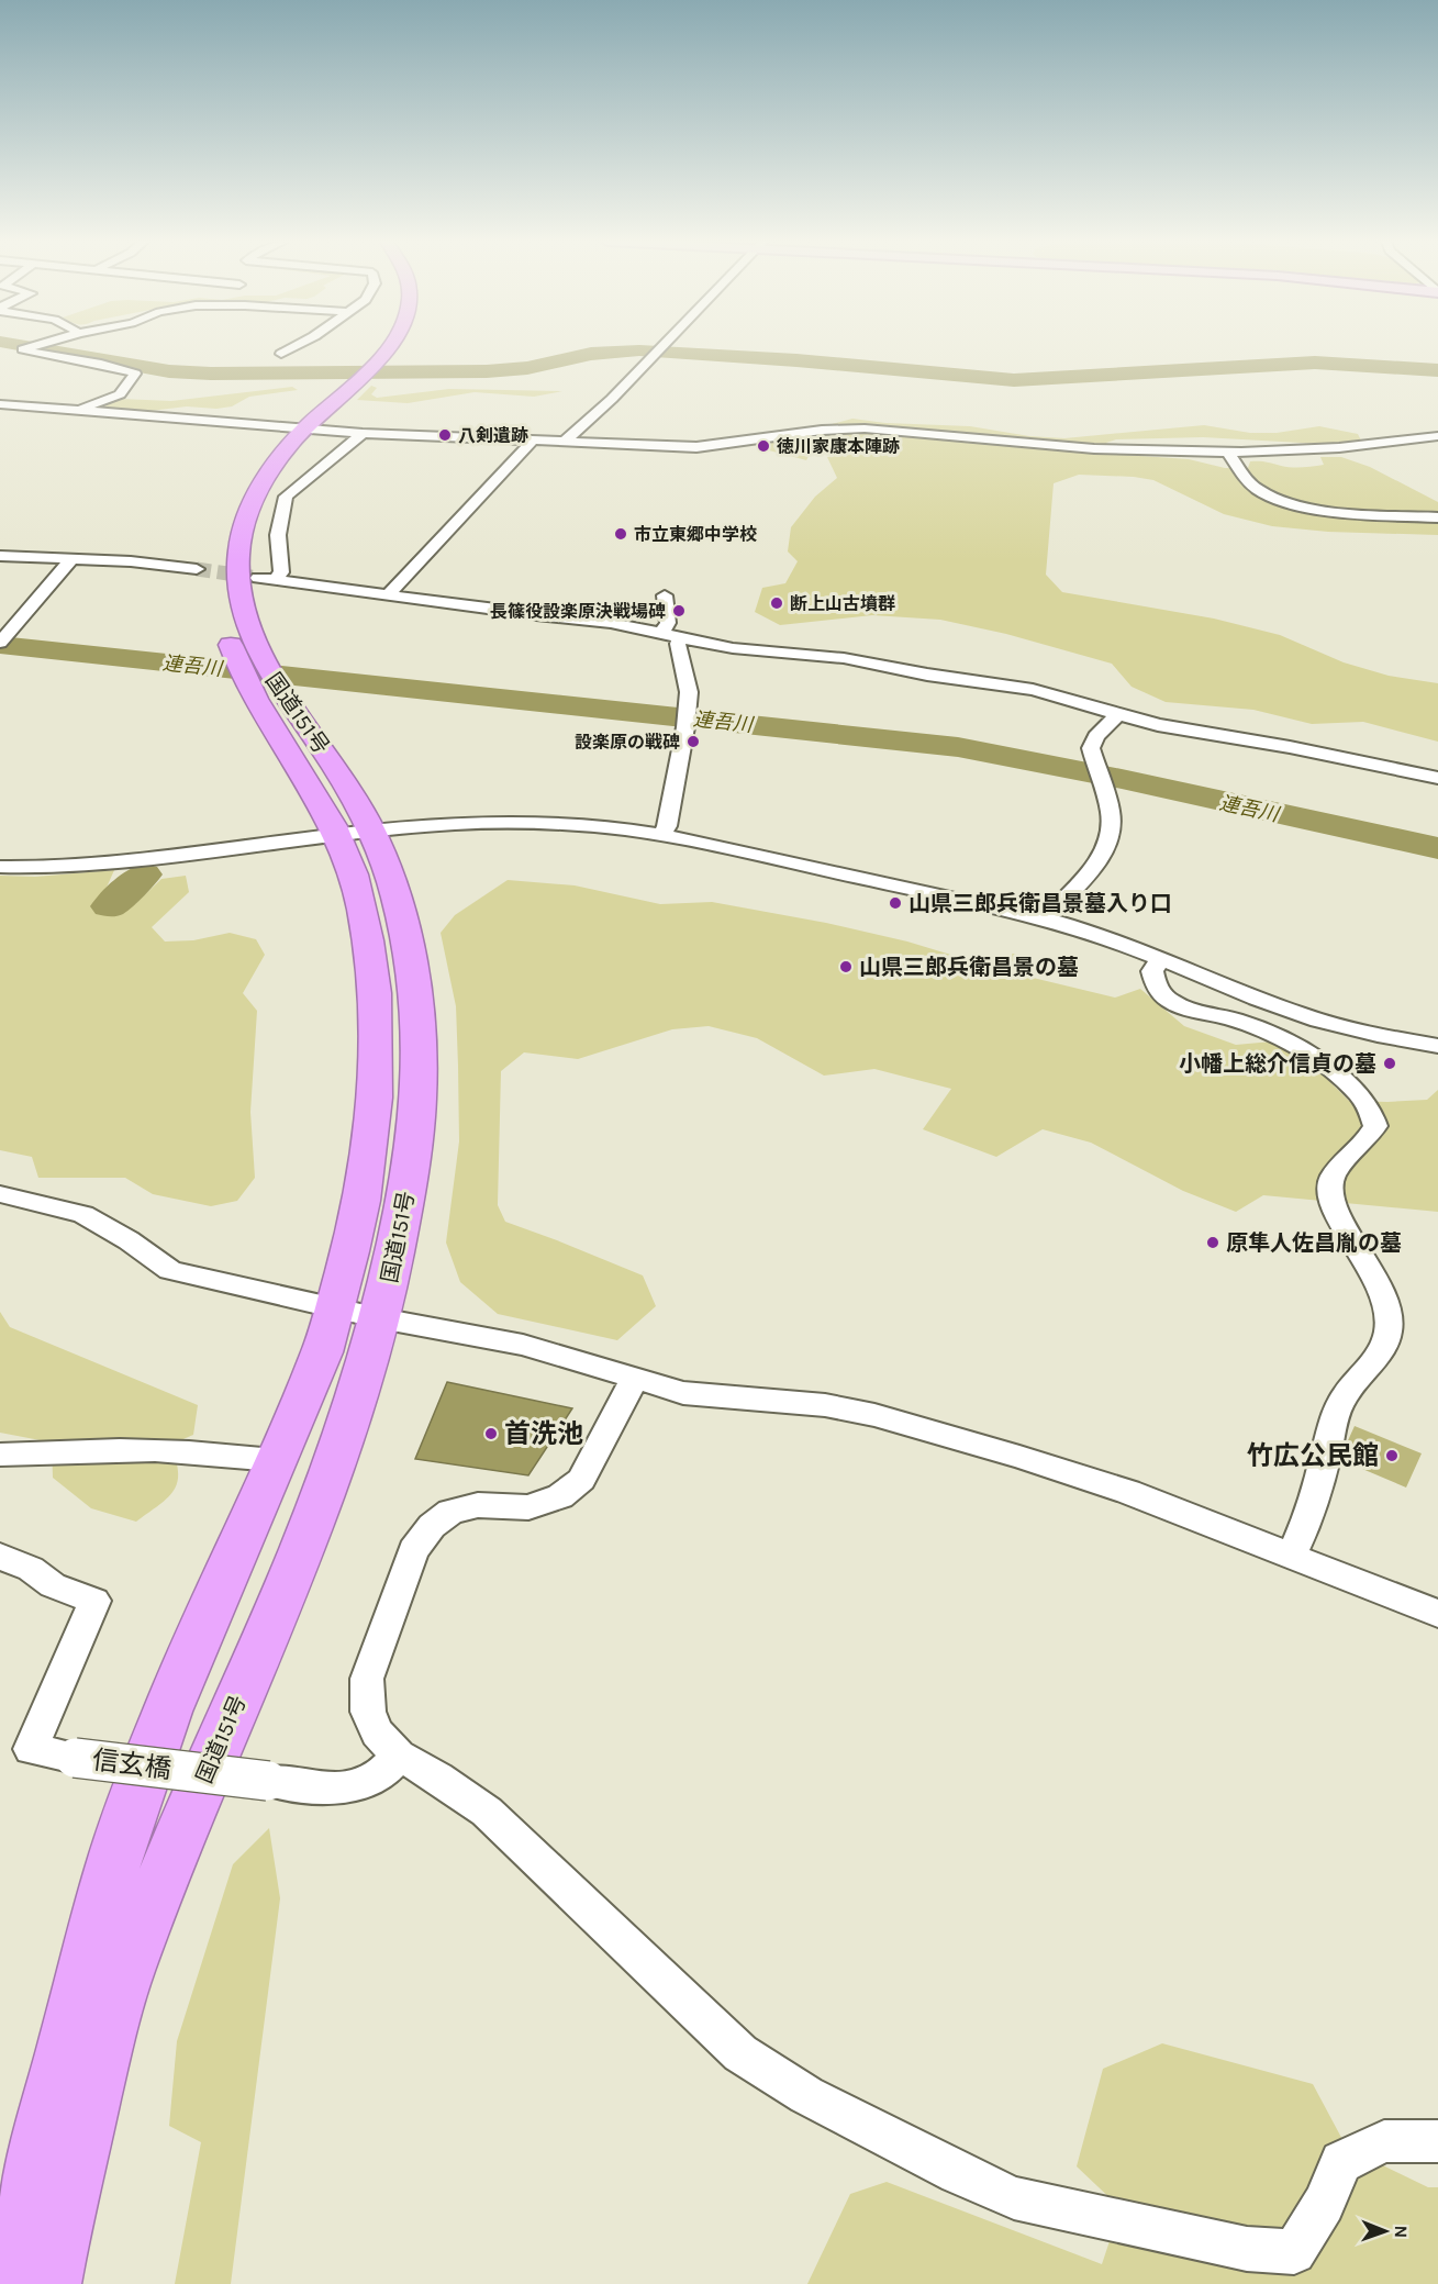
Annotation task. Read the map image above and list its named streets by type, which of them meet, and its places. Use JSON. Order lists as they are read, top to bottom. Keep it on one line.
{"streets":{"highway":["国道151号"],"street":["信玄橋"]},"water":["連吾川"],"places":["八剣遺跡","徳川家康本陣跡","市立東郷中学校","断上山古墳群","長篠役設楽原決戦場碑","設楽原の戦碑","山県三郎兵衛昌景墓入り口","山県三郎兵衛昌景の墓","小幡上総介信貞の墓","原隼人佐昌胤の墓","首洗池","竹広公民館"],"north":"right"}
